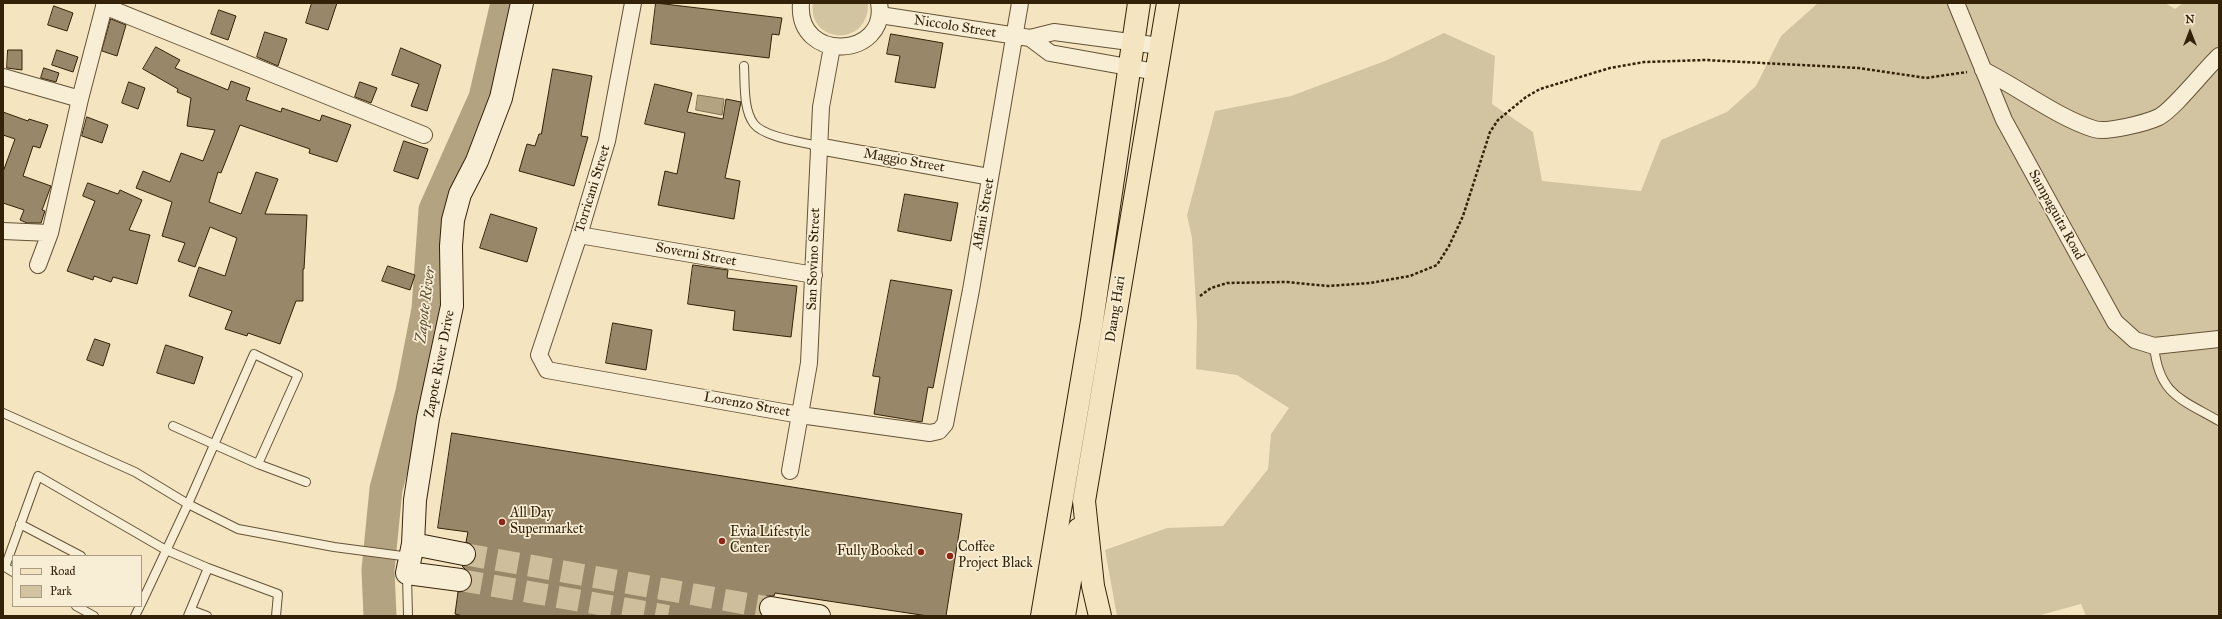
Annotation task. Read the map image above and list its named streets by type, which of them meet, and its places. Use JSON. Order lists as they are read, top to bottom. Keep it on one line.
{"streets":{"main road":["Daang Hari"],"street":["Niccolo Street","Maggio Street","Torricani Street","Aflani Street","Sampaguita Road","Soverni Street","San Sovino Street","Zapote River Drive","Lorenzo Street"]},"crossings":[["Niccolo Street","Aflani Street"],["Niccolo Street","Daang Hari"],["Maggio Street","Aflani Street"],["Maggio Street","San Sovino Street"],["Torricani Street","Soverni Street"],["Torricani Street","Lorenzo Street"],["Aflani Street","Lorenzo Street"],["Soverni Street","San Sovino Street"],["San Sovino Street","Lorenzo Street"]],"water":["Zapote River"],"places":["All Day Supermarket","Evia Lifestyle Center","Fully Booked","Coffee Project Black"],"legend":["Road","Park"],"north":"top"}
